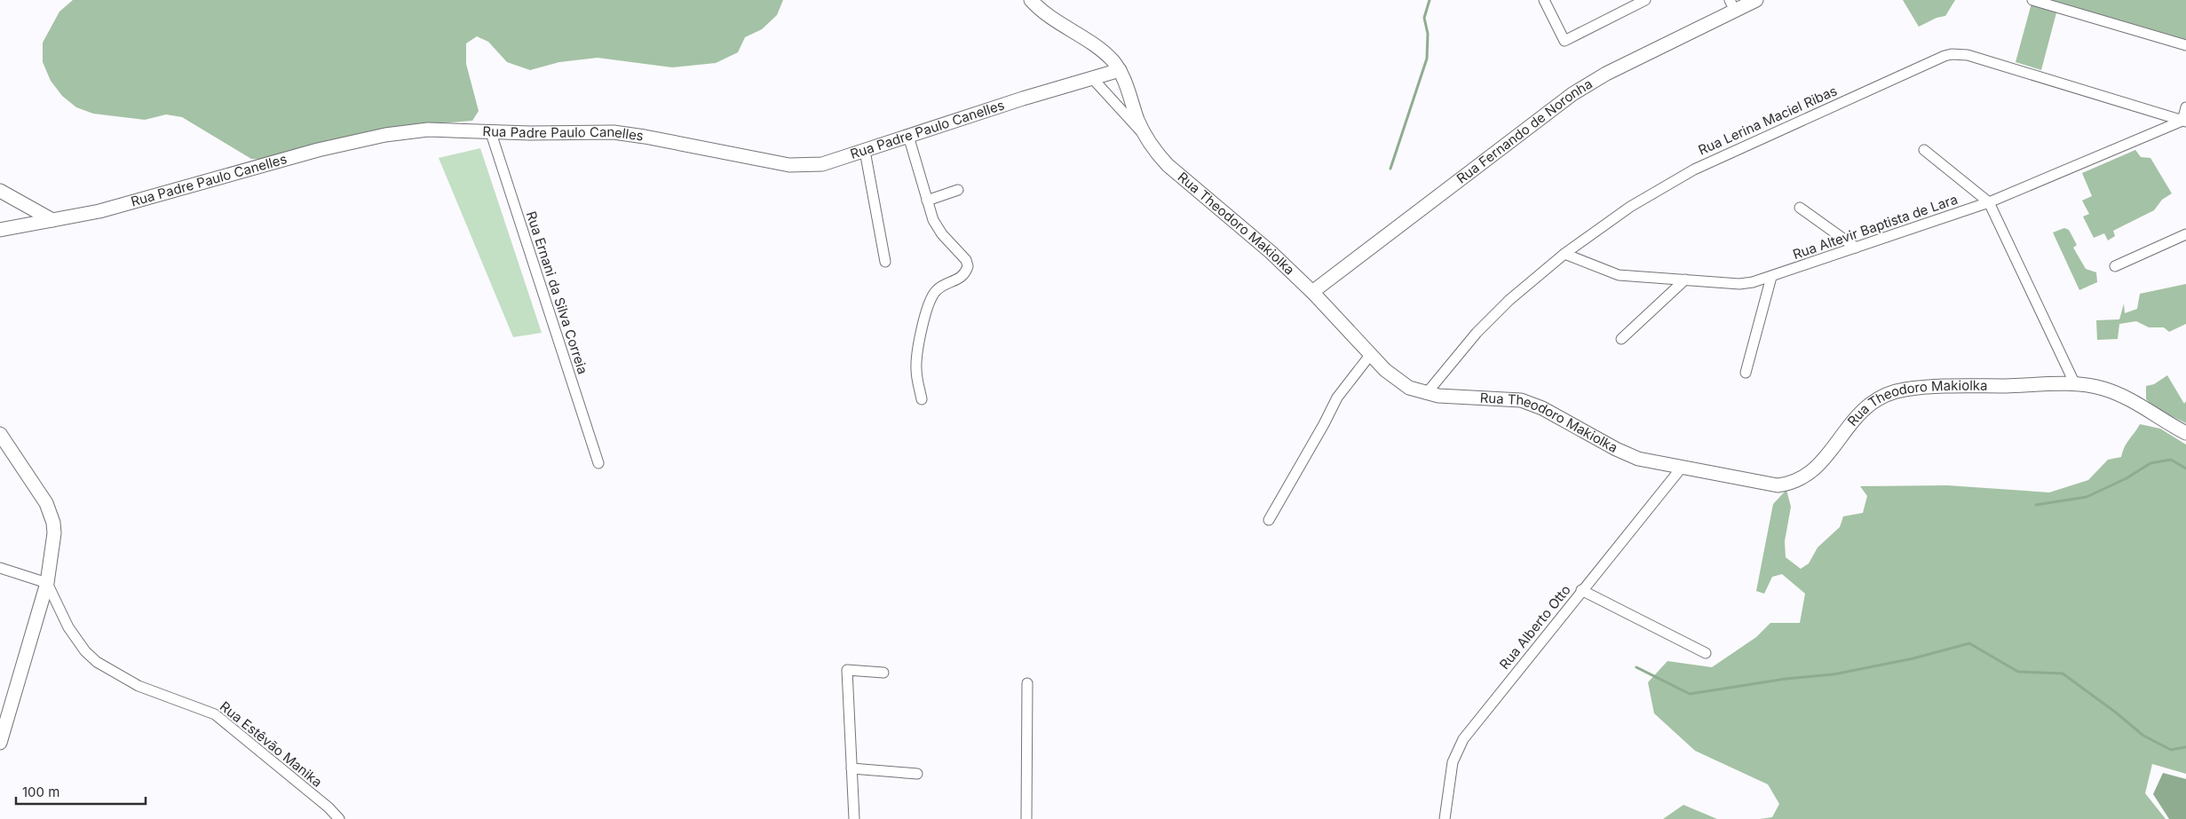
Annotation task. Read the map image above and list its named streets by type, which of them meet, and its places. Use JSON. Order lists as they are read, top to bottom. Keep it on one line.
{"streets":{"main road":["Rua Padre Paulo Canelles","Rua Fernando de Noronha","Rua Theodoro Makiolka"],"street":["Rua Lerina Maciel Ribas","Rua Altevir Baptista de Lara","Rua Ernani da Silva Correia","Rua Alberto Otto","Rua Estêvão Manika"]},"crossings":[["Rua Lerina Maciel Ribas","Rua Theodoro Makiolka"],["Rua Lerina Maciel Ribas","Rua Altevir Baptista de Lara"],["Rua Padre Paulo Canelles","Rua Theodoro Makiolka"],["Rua Padre Paulo Canelles","Rua Ernani da Silva Correia"],["Rua Fernando de Noronha","Rua Theodoro Makiolka"],["Rua Theodoro Makiolka","Rua Alberto Otto"]],"scale_bar":"100 m"}
